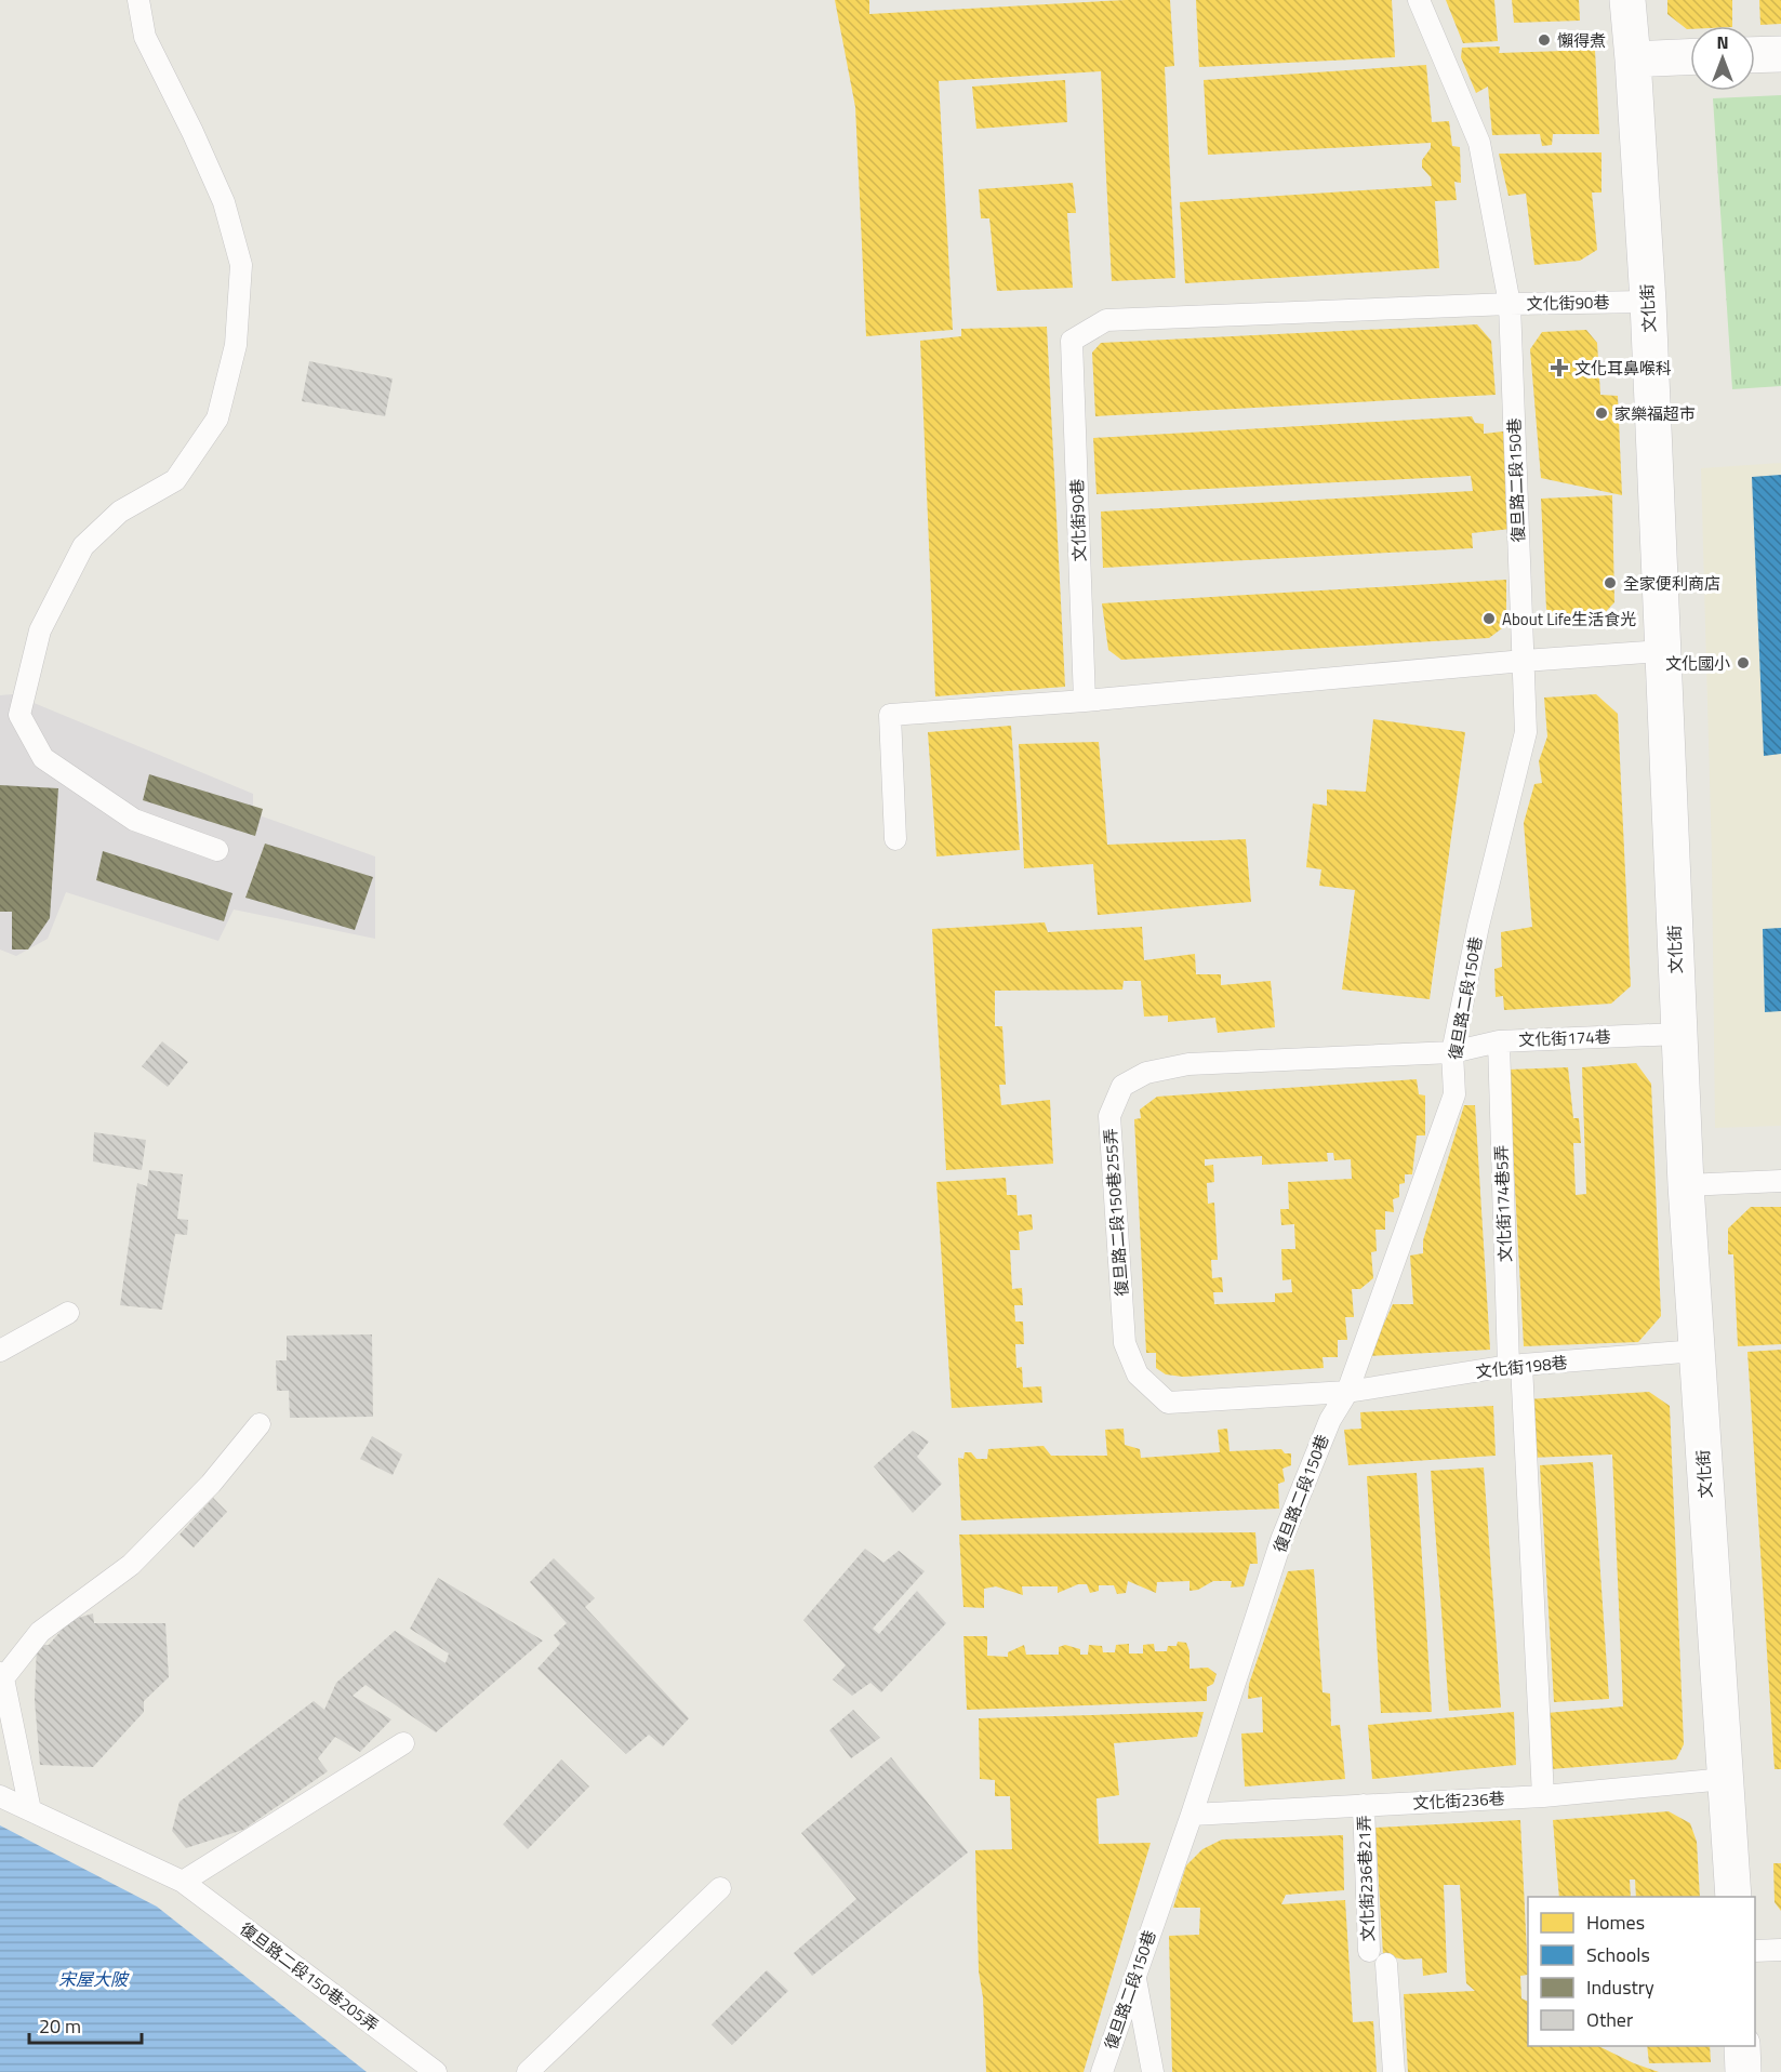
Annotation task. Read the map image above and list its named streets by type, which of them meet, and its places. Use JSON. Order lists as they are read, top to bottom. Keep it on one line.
{"streets":{"street":["文化街"],"lane":["文化街90巷","復旦路二段150巷","文化街174巷","文化街174巷5弄","復旦路二段150巷255弄","文化街198巷","文化街236巷","文化街236巷21弄","復旦路二段150巷205弄"]},"crossings":[["文化街90巷","文化街"],["文化街90巷","復旦路二段150巷"],["文化街","文化街174巷"],["文化街","文化街198巷"],["文化街","文化街236巷"],["復旦路二段150巷","文化街174巷"],["復旦路二段150巷","復旦路二段150巷255弄"],["復旦路二段150巷","文化街198巷"],["復旦路二段150巷","文化街236巷"],["文化街174巷","文化街174巷5弄"],["文化街174巷","復旦路二段150巷255弄"],["文化街174巷5弄","文化街198巷"],["文化街174巷5弄","文化街236巷"],["復旦路二段150巷255弄","文化街198巷"],["文化街236巷","文化街236巷21弄"]],"water":["宋屋大陂"],"places":{"other":["懶得煮","家樂福超市","全家便利商店","About Life生活食光","文化國小"],"health":["文化耳鼻喉科"]},"legend":["Homes","Schools","Industry","Other"],"scale_bar":"20 m","north":"top"}
